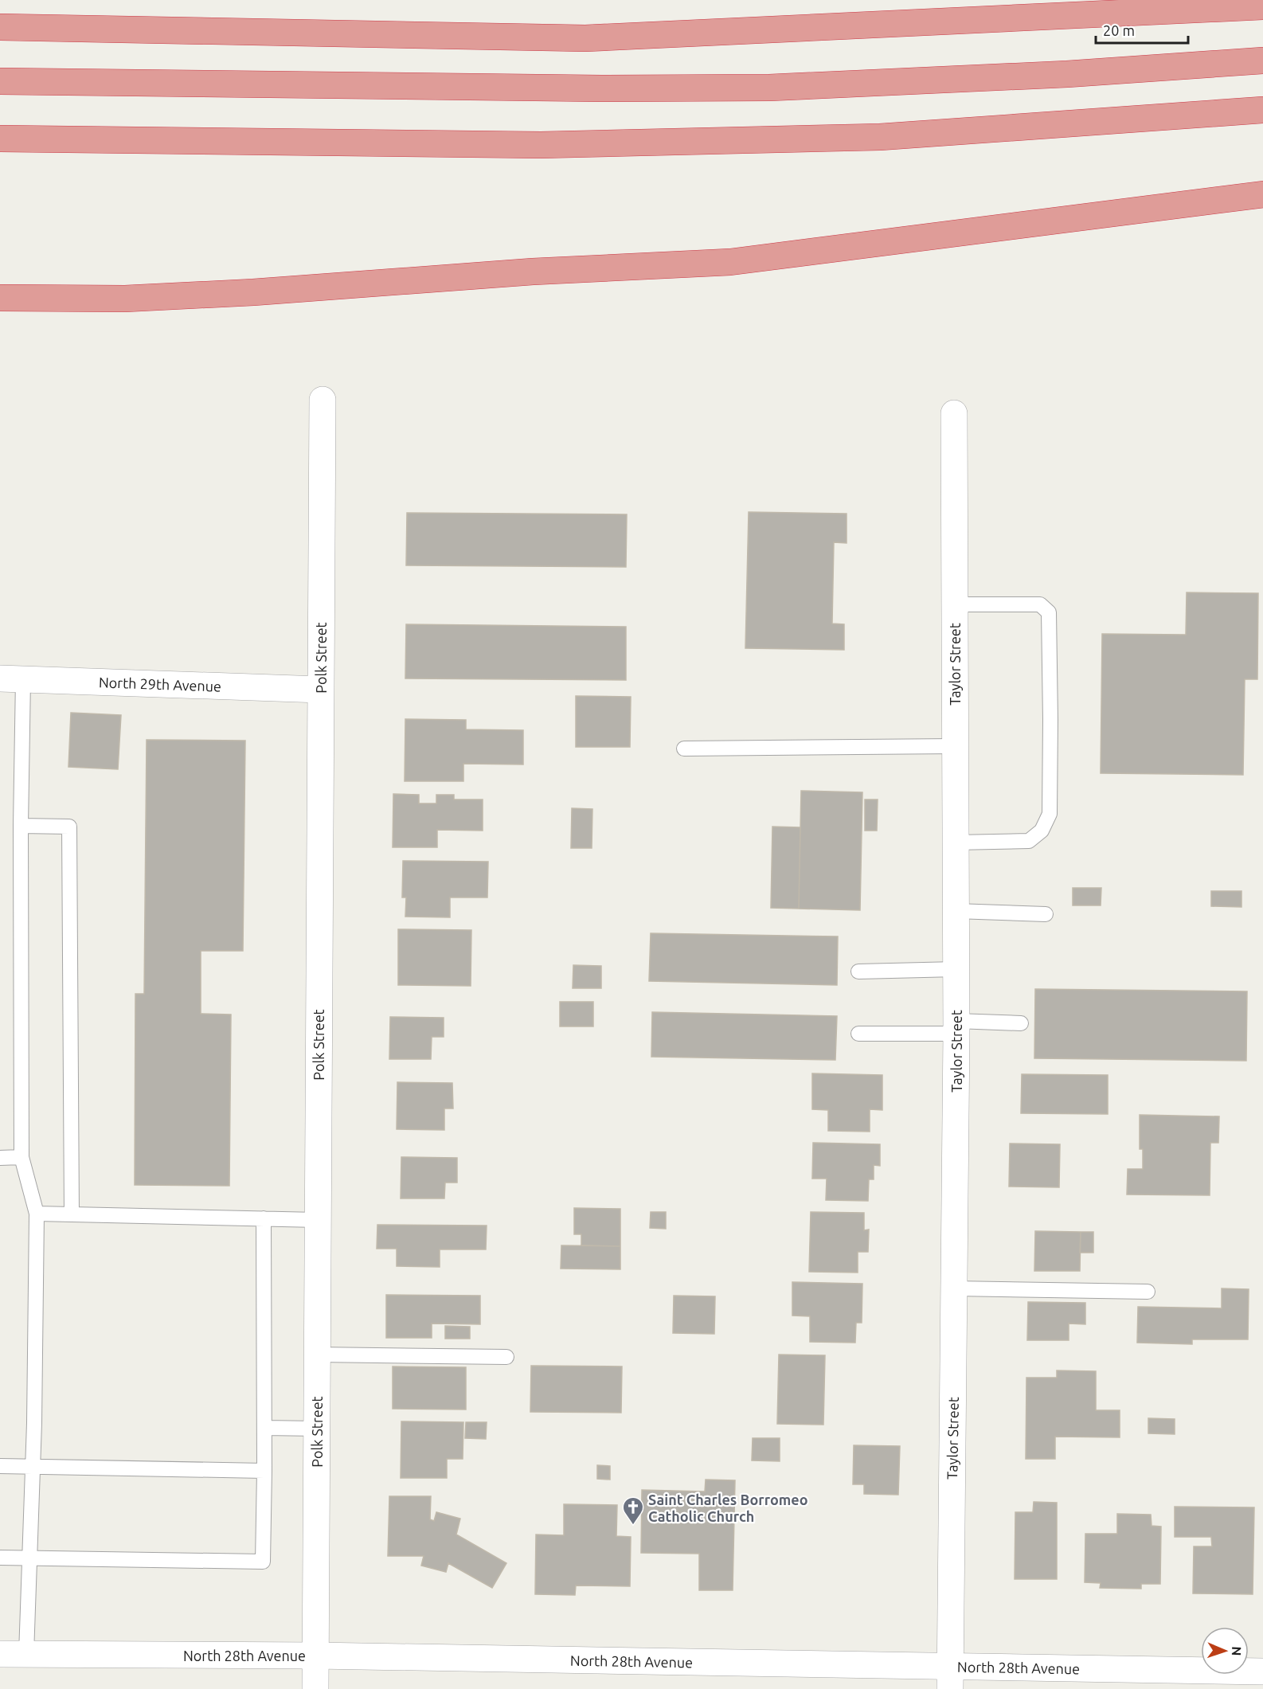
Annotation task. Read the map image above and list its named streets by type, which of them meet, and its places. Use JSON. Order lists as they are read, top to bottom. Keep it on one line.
{"streets":{"street":["Polk Street","Taylor Street","North 29th Avenue","North 28th Avenue"]},"crossings":[["Polk Street","North 29th Avenue"],["Polk Street","North 28th Avenue"],["Taylor Street","North 28th Avenue"]],"places":{"church":["Saint Charles Borromeo Catholic Church"]},"scale_bar":"20 m","north":"right"}
